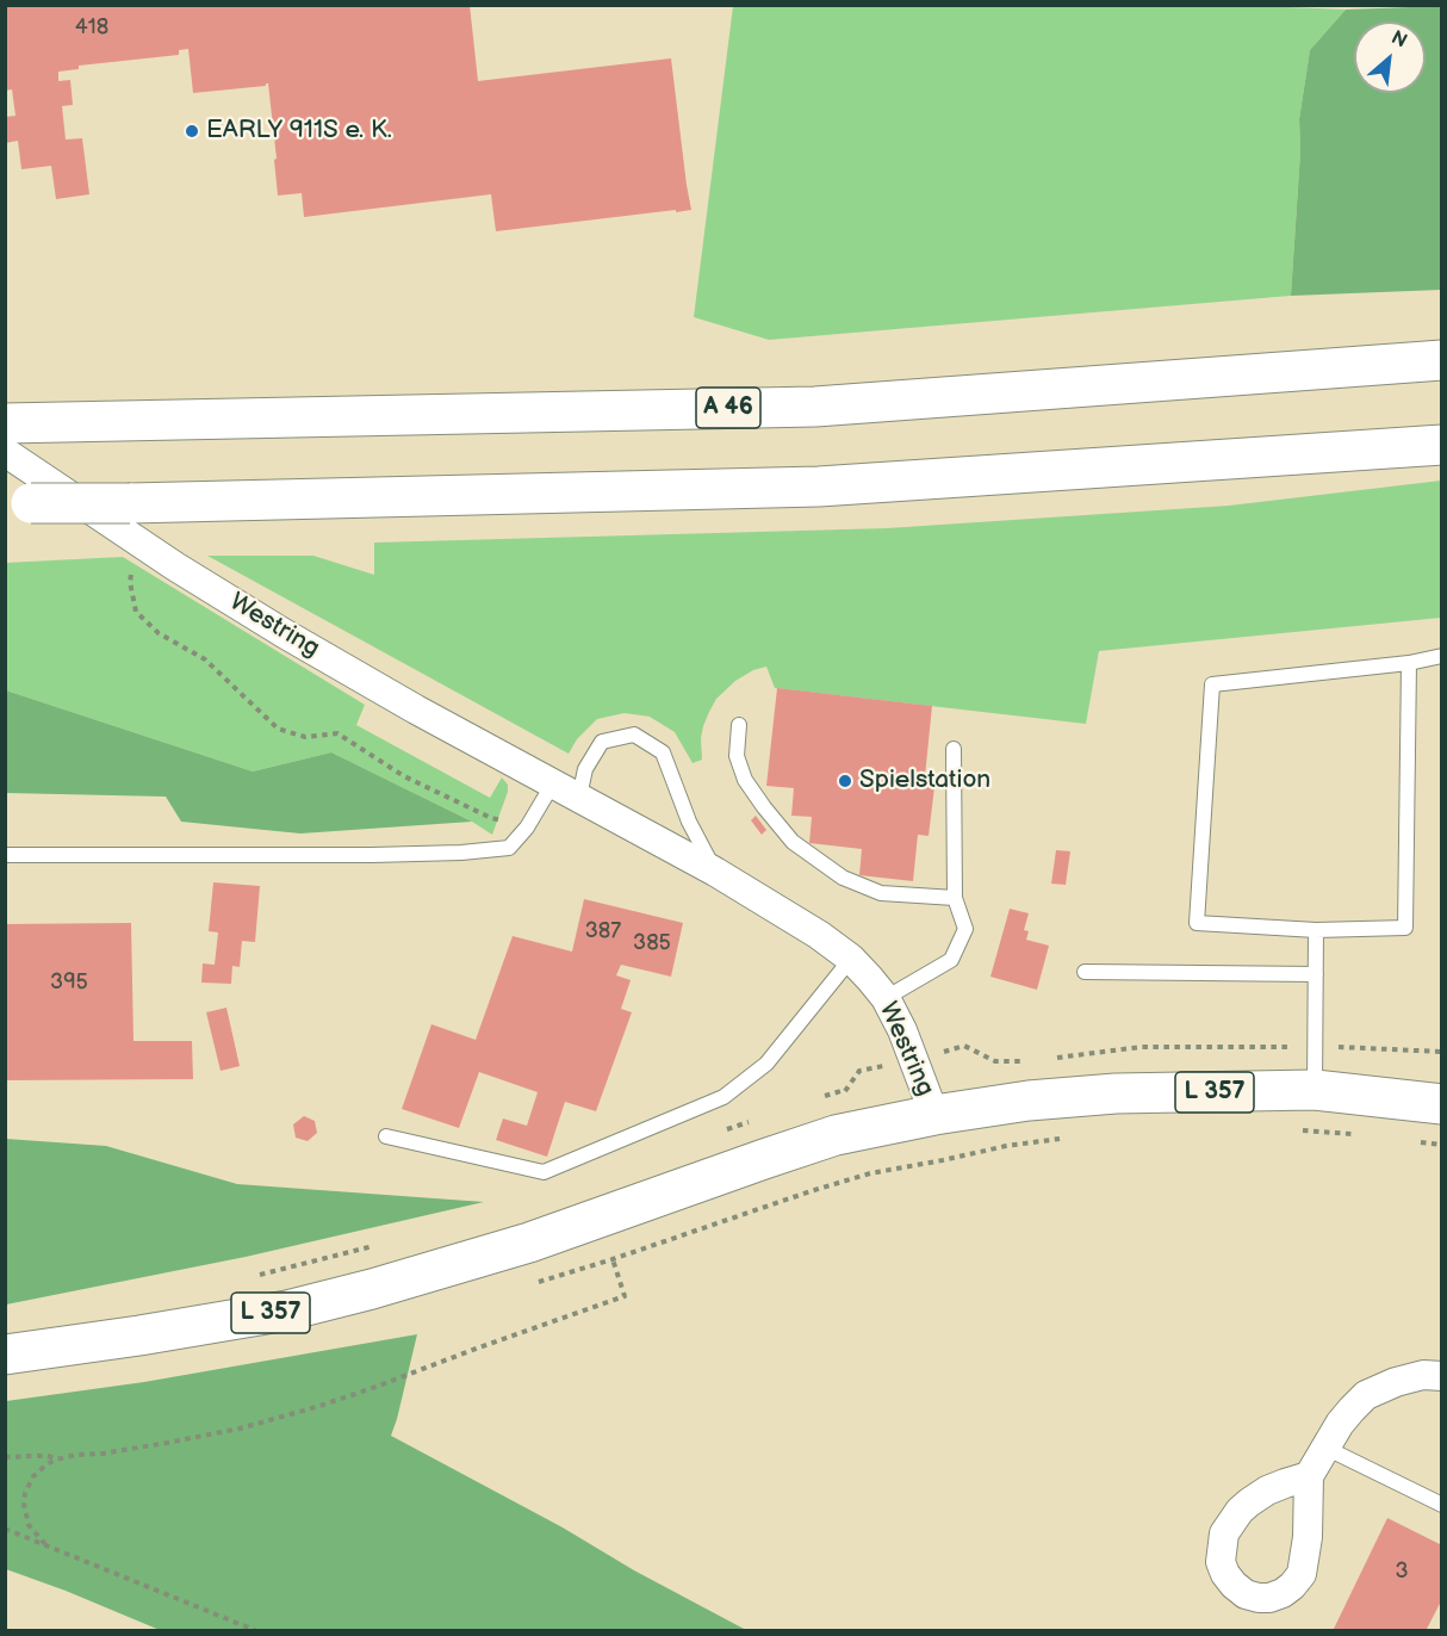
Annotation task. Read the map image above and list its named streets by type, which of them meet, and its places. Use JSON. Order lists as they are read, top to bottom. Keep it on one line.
{"streets":{"main road":["A 46","Westring","L 357"]},"crossings":[["A 46","Westring"],["Westring","L 357"]],"places":["EARLY 911S e. K.","Spielstation"],"house_numbers":["418","387","385","395","3"],"north":"top right"}
